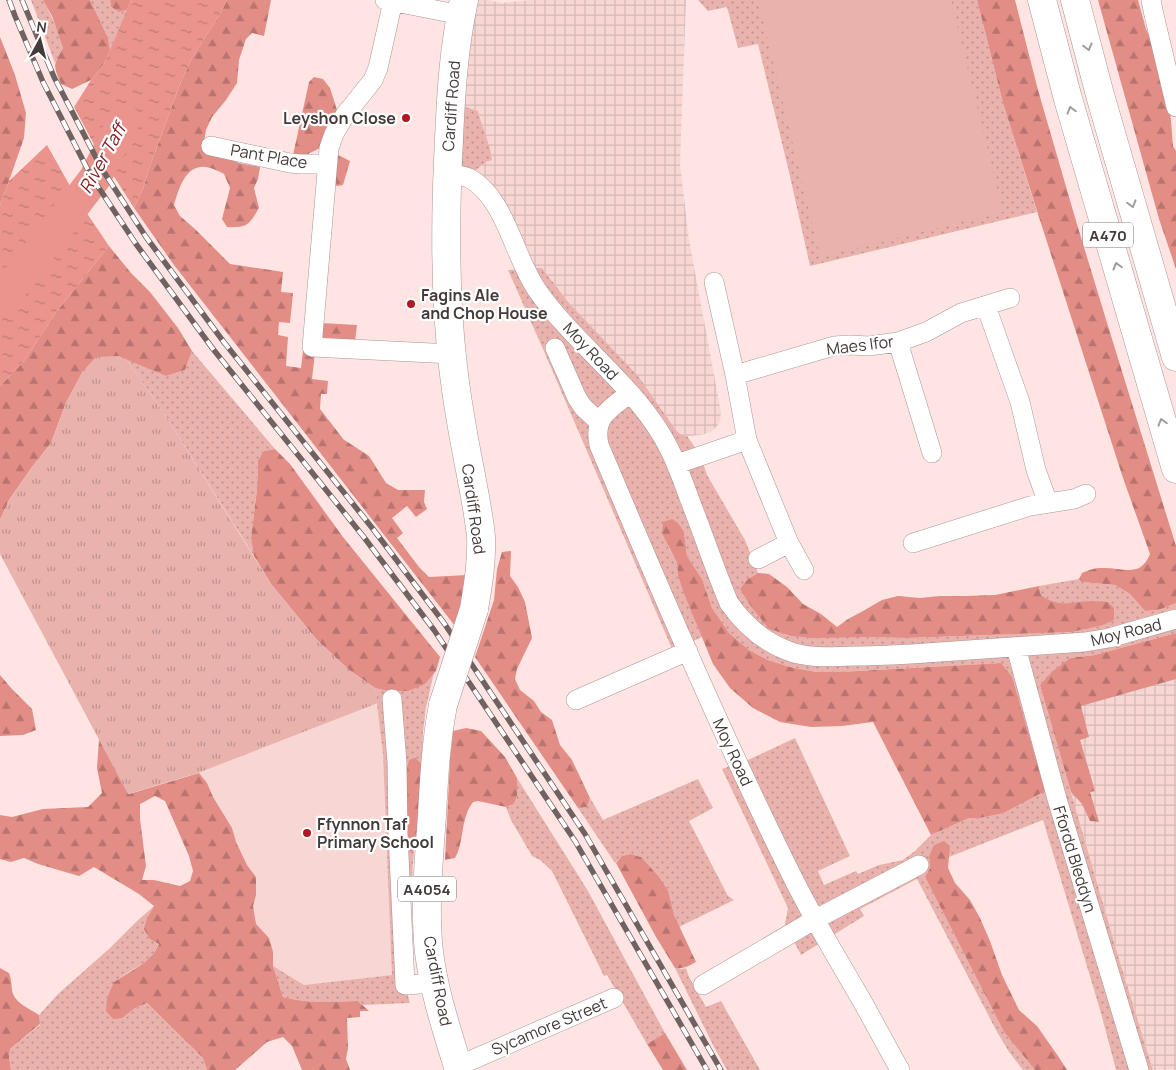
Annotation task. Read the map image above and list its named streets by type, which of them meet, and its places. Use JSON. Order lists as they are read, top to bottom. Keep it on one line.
{"streets":{"main road":["Cardiff Road","A470","A4054"],"street":["Pant Place","Maes Ifor","Moy Road","Ffordd Bleddyn","Sycamore Street"]},"crossings":[["Cardiff Road","Moy Road"],["Cardiff Road","Sycamore Street"],["Moy Road","Ffordd Bleddyn"]],"water":["River Taff"],"places":["Leyshon Close","Fagins Ale and Chop House","Ffynnon Taf Primary School"],"north":"top"}
